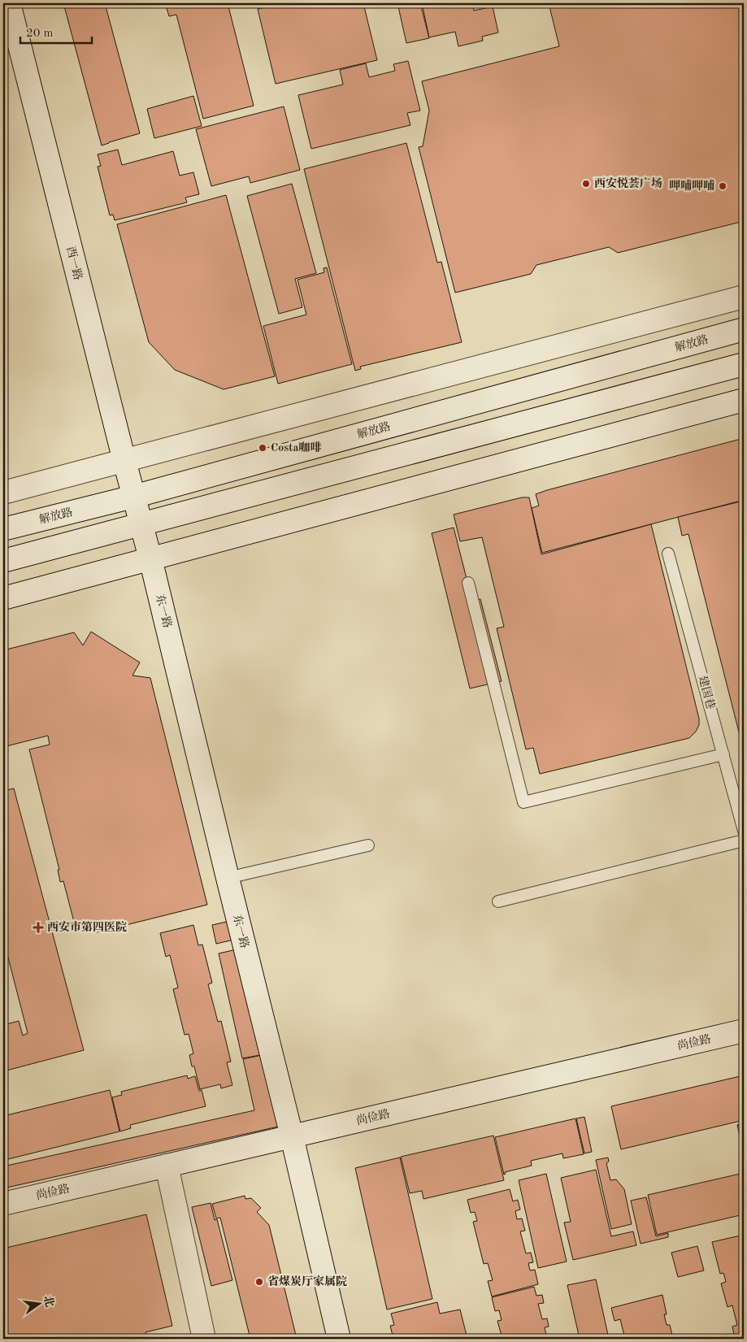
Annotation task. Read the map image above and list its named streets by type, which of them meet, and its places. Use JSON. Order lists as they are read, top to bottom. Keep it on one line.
{"streets":{"street":["西一路","解放路","东一路","尚俭路"],"lane":["建国巷"]},"crossings":[["西一路","解放路"],["西一路","东一路"],["东一路","尚俭路"]],"places":{"other":["西安悦荟广场","呷哺呷哺","Costa咖啡","省煤炭厅家属院"],"health":["西安市第四医院"]},"scale_bar":"20 m","north":"right"}
